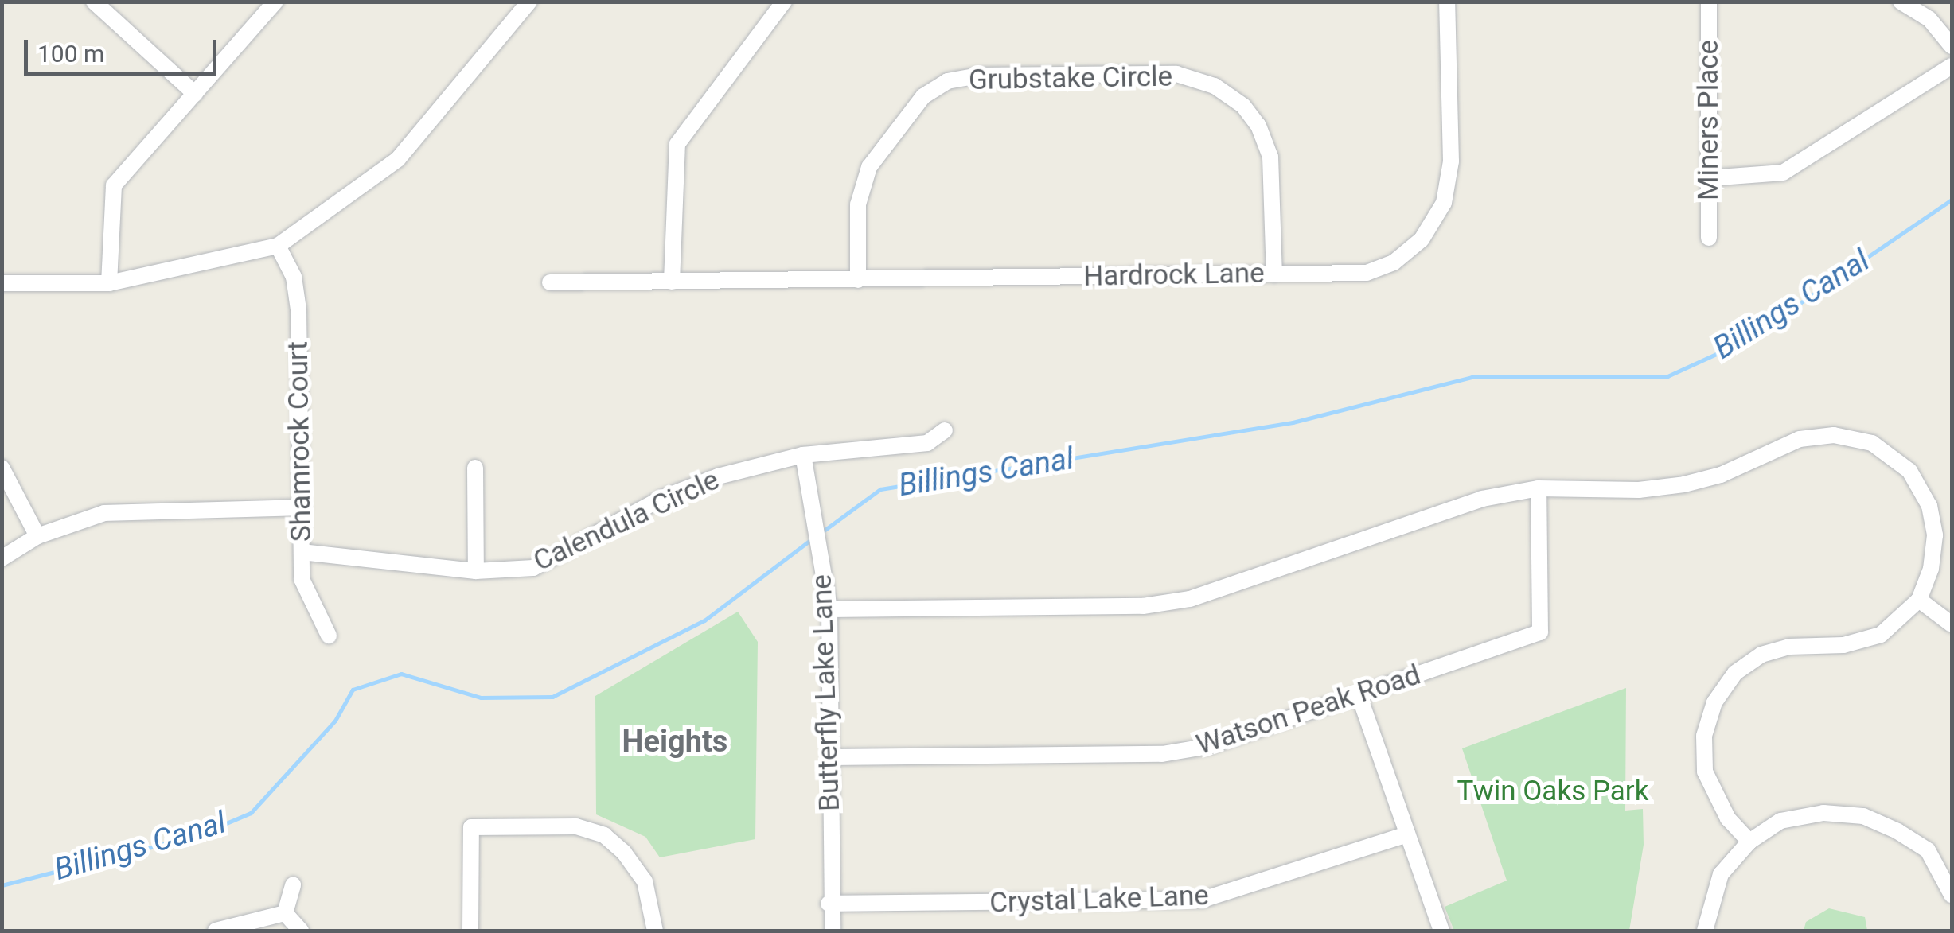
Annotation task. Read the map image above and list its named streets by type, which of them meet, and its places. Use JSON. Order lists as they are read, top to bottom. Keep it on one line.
{"streets":{"street":["Grubstake Circle","Miners Place","Hardrock Lane","Shamrock Court","Calendula Circle","Butterfly Lake Lane","Watson Peak Road","Crystal Lake Lane"]},"crossings":[["Grubstake Circle","Hardrock Lane"],["Shamrock Court","Calendula Circle"],["Calendula Circle","Butterfly Lake Lane"],["Butterfly Lake Lane","Watson Peak Road"],["Butterfly Lake Lane","Crystal Lake Lane"]],"districts":["Heights"],"water":["Billings Canal"],"parks":["Twin Oaks Park"],"scale_bar":"100 m"}
